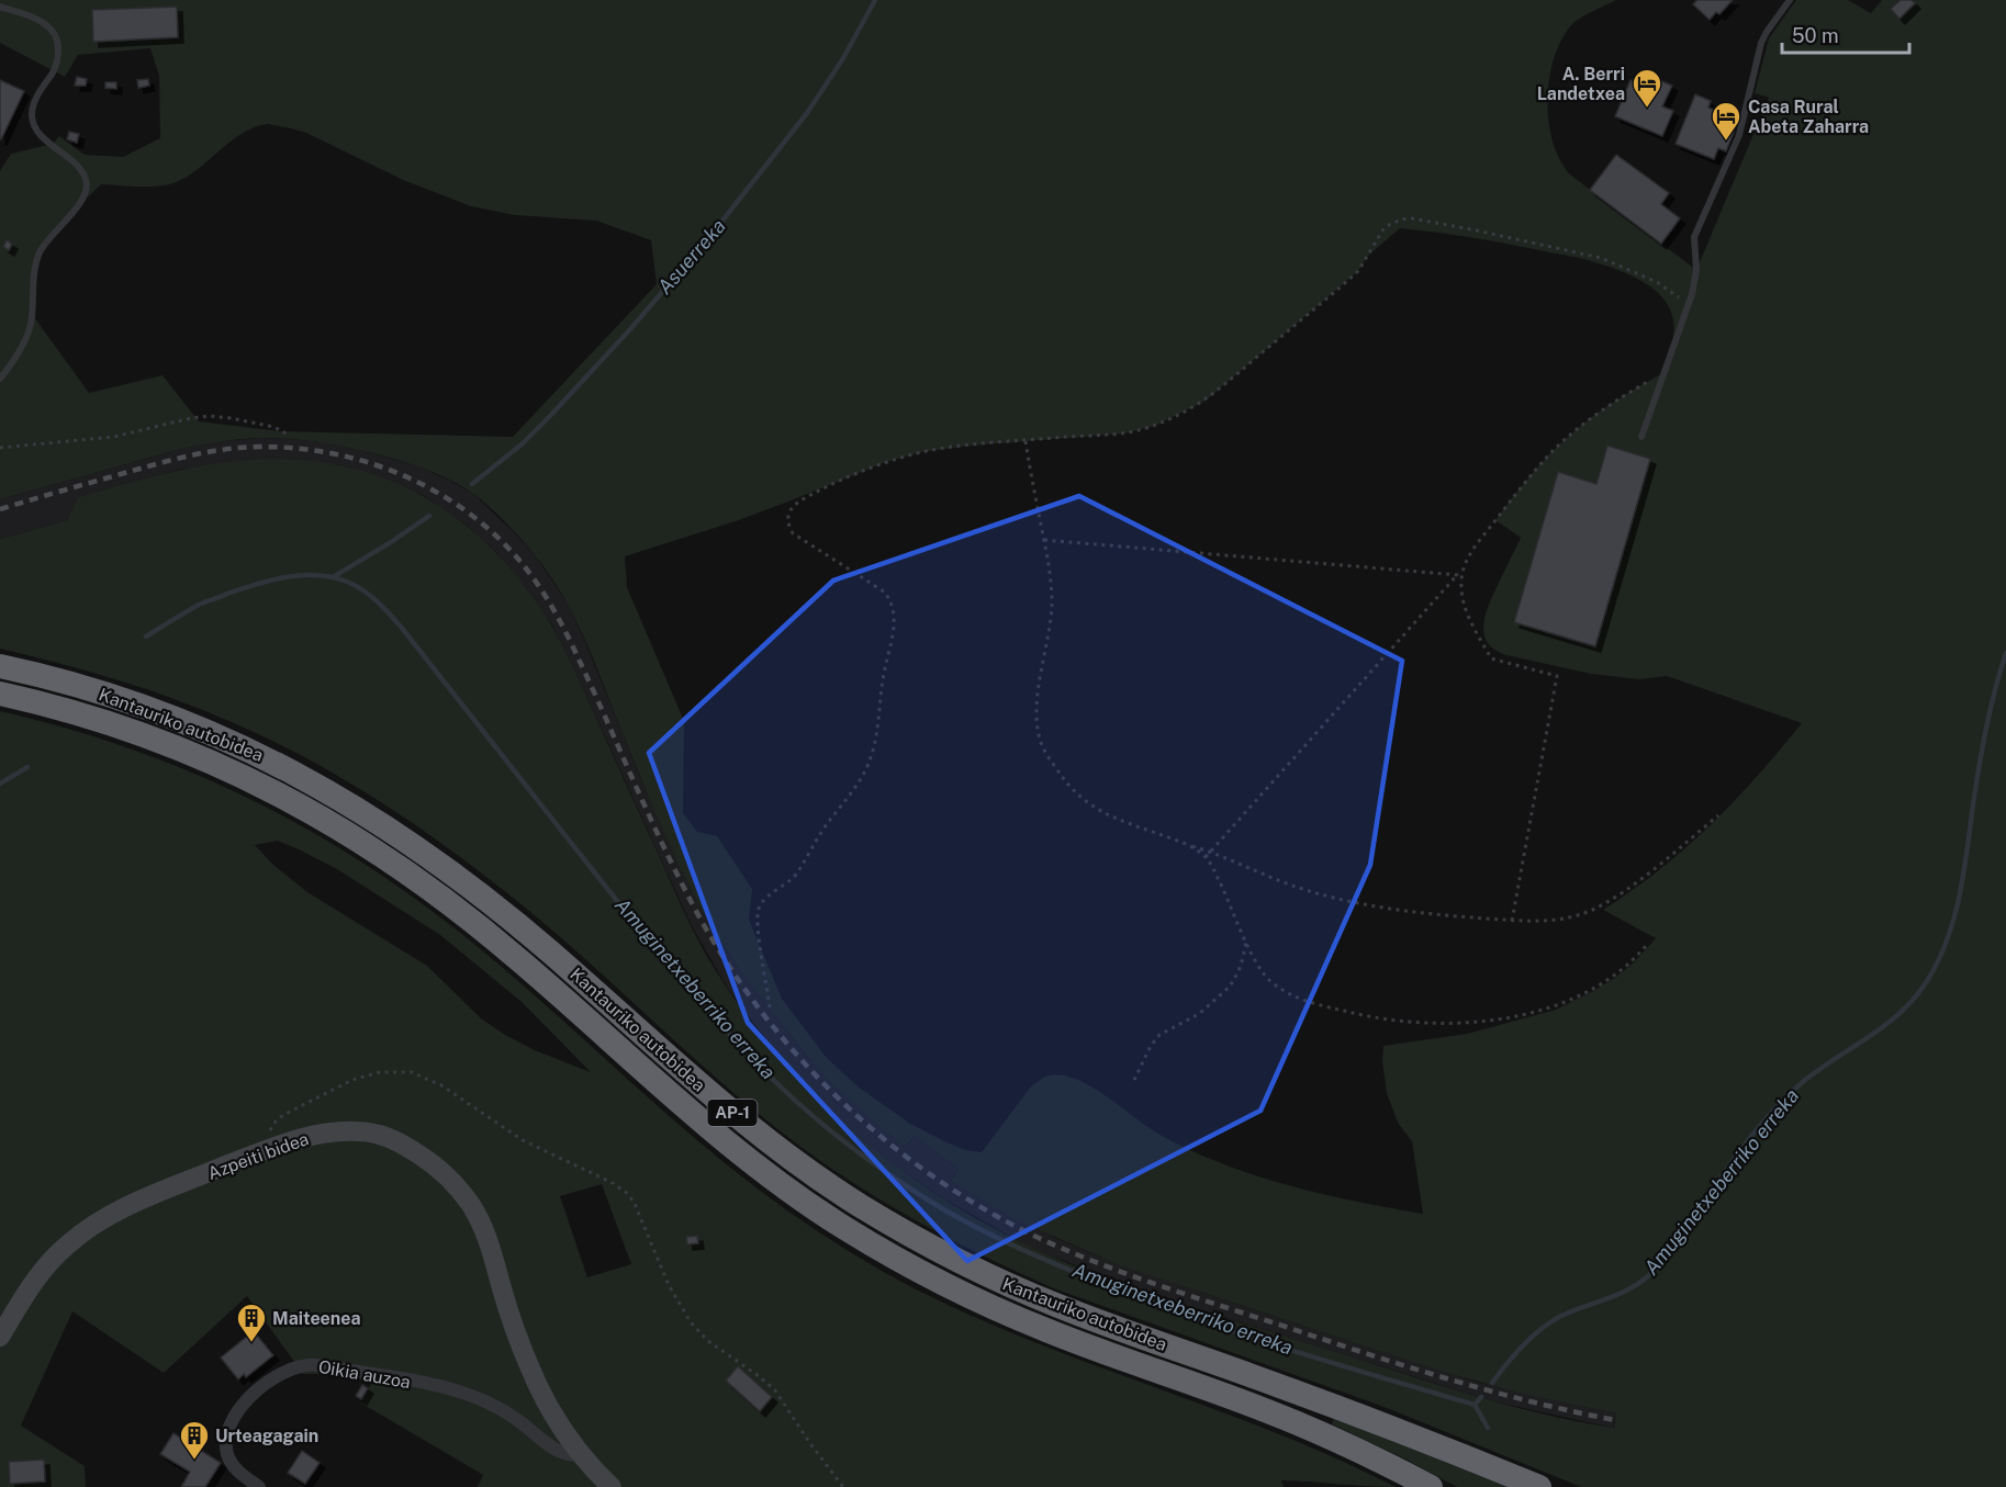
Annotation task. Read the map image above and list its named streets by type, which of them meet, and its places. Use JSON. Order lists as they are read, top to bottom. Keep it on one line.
{"streets":{"highway":["Kantauriko autobidea","AP-1"],"main road":["Azpeiti bidea"],"street":["Oikia auzoa"]},"crossings":[["Azpeiti bidea","Oikia auzoa"]],"water":["Asuerreka","Amuginetxeberriko erreka"],"places":{"hotel":["A. Berri Landetxea","Casa Rural Abeta Zaharra"],"building":["Maiteenea","Urteagagain"]},"scale_bar":"50 m"}
